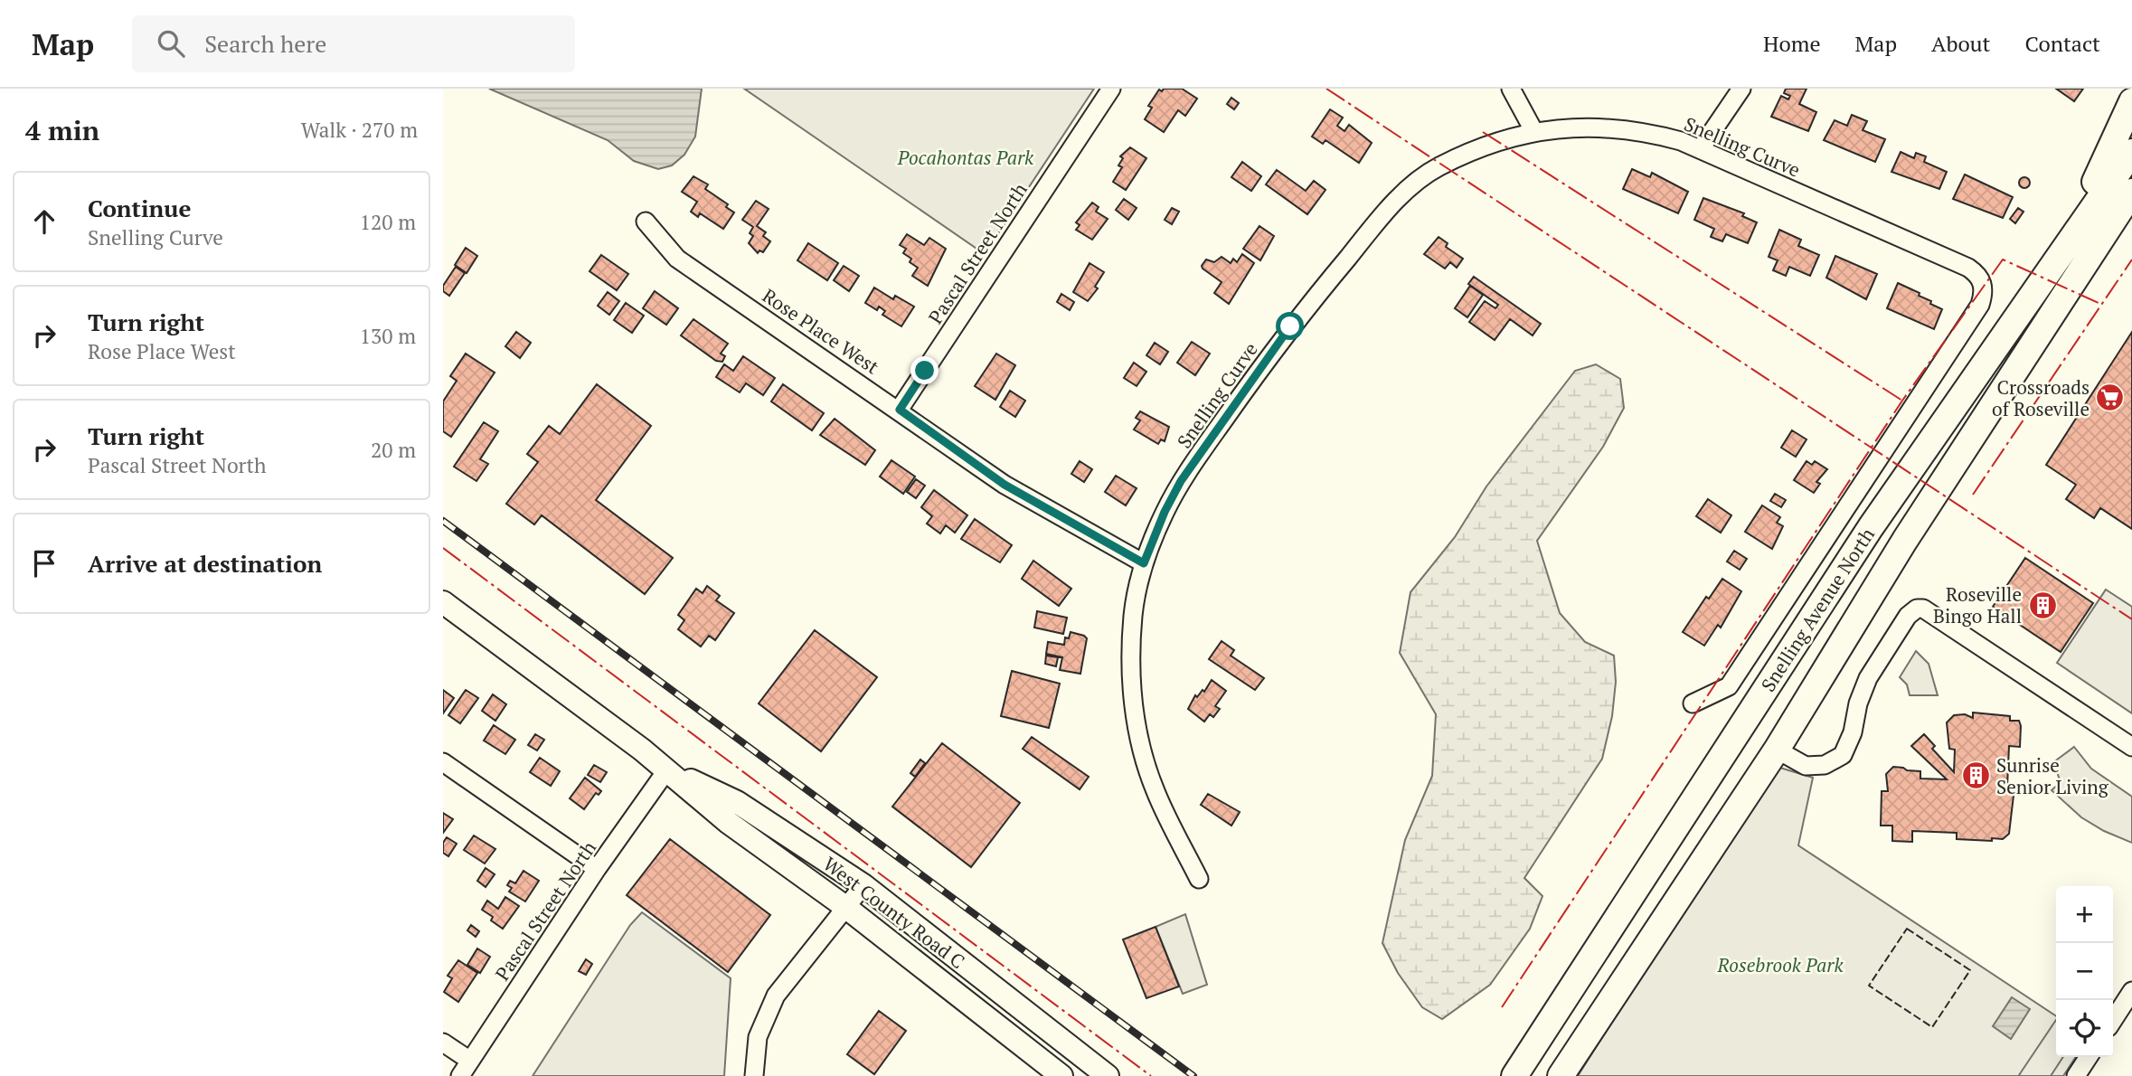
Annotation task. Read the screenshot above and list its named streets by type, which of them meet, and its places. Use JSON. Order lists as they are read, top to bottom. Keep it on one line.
{"streets":{"highway":["Snelling Avenue North"],"main road":["West County Road C"],"street":["Snelling Curve","Pascal Street North","Rose Place West"]},"crossings":[["Snelling Curve","Rose Place West"],["Pascal Street North","Rose Place West"],["Pascal Street North","West County Road C"]],"parks":["Pocahontas Park","Rosebrook Park"],"places":{"supermarket":["Crossroads of Roseville"],"building":["Roseville Bingo Hall","Sunrise Senior Living"]},"page":{"header":"Map","search":"Search here","nav":["Home","Map","About","Contact"],"heading":["4 min","Walk · 270 m"],"list":[["Continue","Snelling Curve","120 m"],["Turn right","Rose Place West","130 m"],["Turn right","Pascal Street North","20 m"],"Arrive at destination"],"map_buttons":["+","−"]}}
